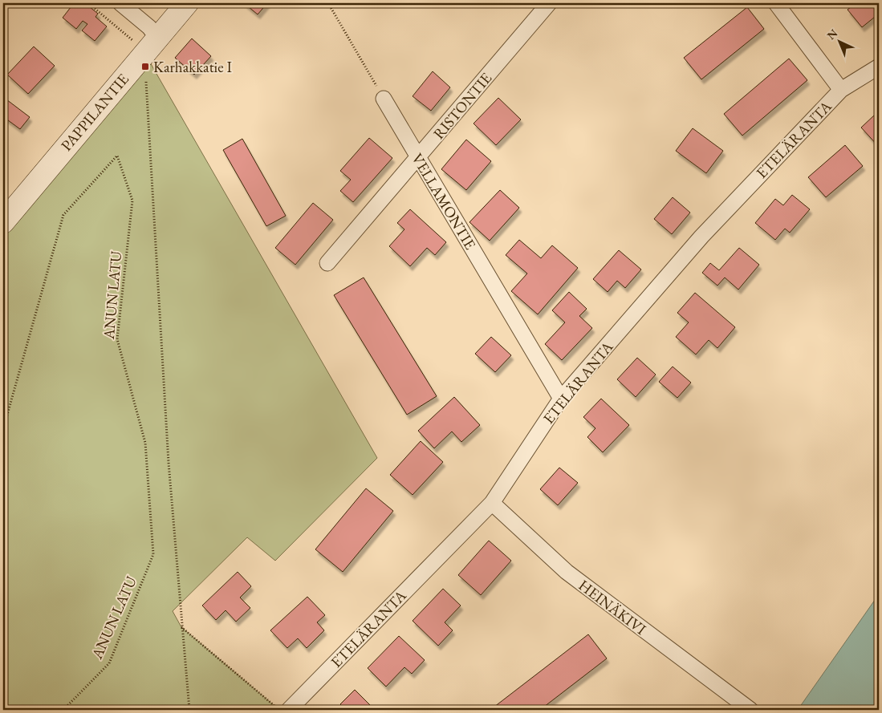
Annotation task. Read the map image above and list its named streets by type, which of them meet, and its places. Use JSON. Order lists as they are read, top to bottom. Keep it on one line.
{"streets":{"street":["RISTONTIE","PAPPILANTIE","ETELÄRANTA","VELLAMONTIE","HEINÄKIVI"],"path":["ANUN LATU"]},"crossings":[["RISTONTIE","VELLAMONTIE"],["ETELÄRANTA","VELLAMONTIE"],["ETELÄRANTA","HEINÄKIVI"]],"places":{"transit":["Karhakkatie I"]},"north":"top left"}
